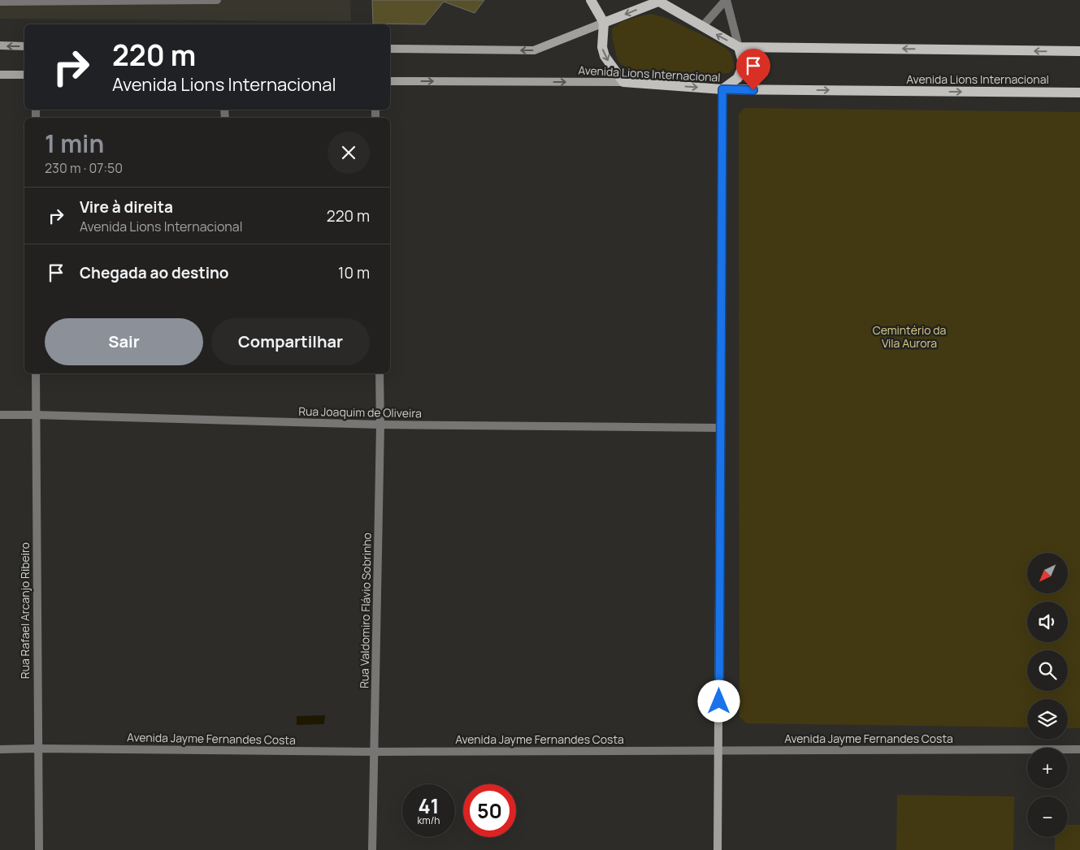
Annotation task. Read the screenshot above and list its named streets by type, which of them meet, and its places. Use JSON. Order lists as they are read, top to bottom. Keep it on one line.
{"streets":{"main road":["Avenida Lions Internacional"],"street":["Rua Joaquim de Oliveira","Rua Rafael Arcanjo Ribeiro","Rua Valdomiro Flávio Sobrinho","Avenida Jayme Fernandes Costa"]},"crossings":[["Rua Joaquim de Oliveira","Rua Rafael Arcanjo Ribeiro"],["Rua Joaquim de Oliveira","Rua Valdomiro Flávio Sobrinho"],["Rua Rafael Arcanjo Ribeiro","Avenida Jayme Fernandes Costa"],["Rua Valdomiro Flávio Sobrinho","Avenida Jayme Fernandes Costa"]],"parks":["Cemintério da Vila Aurora"],"north":"bottom left","page":{"turn":["220 m","Avenida Lions Internacional"],"heading":["1 min","230 m · 07:50"],"list":[{"name":"Vire à direita","note":"Avenida Lions Internacional","value":"220 m"},{"name":"Chegada ao destino","value":"10 m"}],"buttons":["Sair","Compartilhar"],"map_buttons":["+","−"],"speed":"41 km/h","limit":"50"}}
